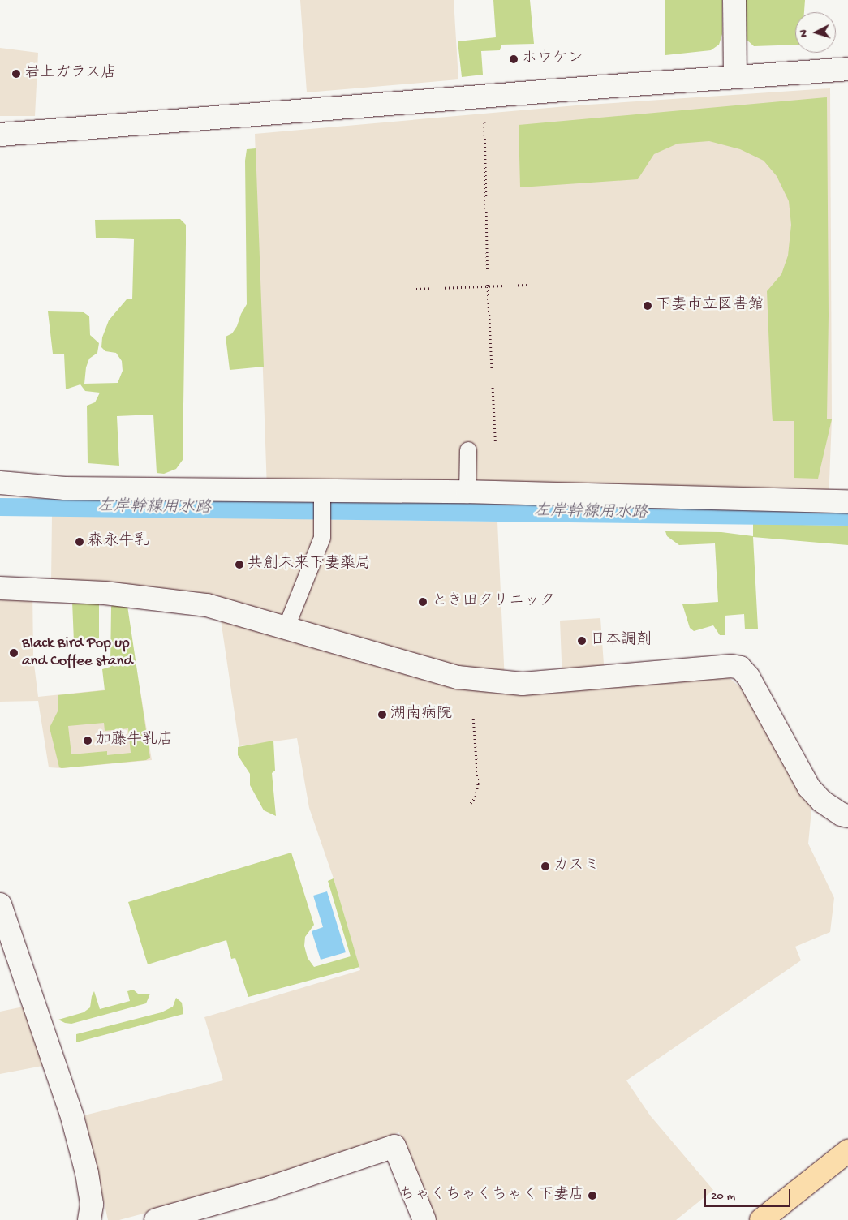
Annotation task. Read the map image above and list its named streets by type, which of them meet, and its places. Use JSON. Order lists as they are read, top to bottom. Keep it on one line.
{"water":["左岸幹線用水路"],"places":["ホウケン","岩上ガラス店","下妻市立図書館","森永牛乳","共創未来下妻薬局","とき田クリニック","日本調剤","Black Bird Pop up and Coffee stand","湖南病院","加藤牛乳店","カスミ","ちゃくちゃくちゃく下妻店"],"scale_bar":"20 m","north":"left"}
